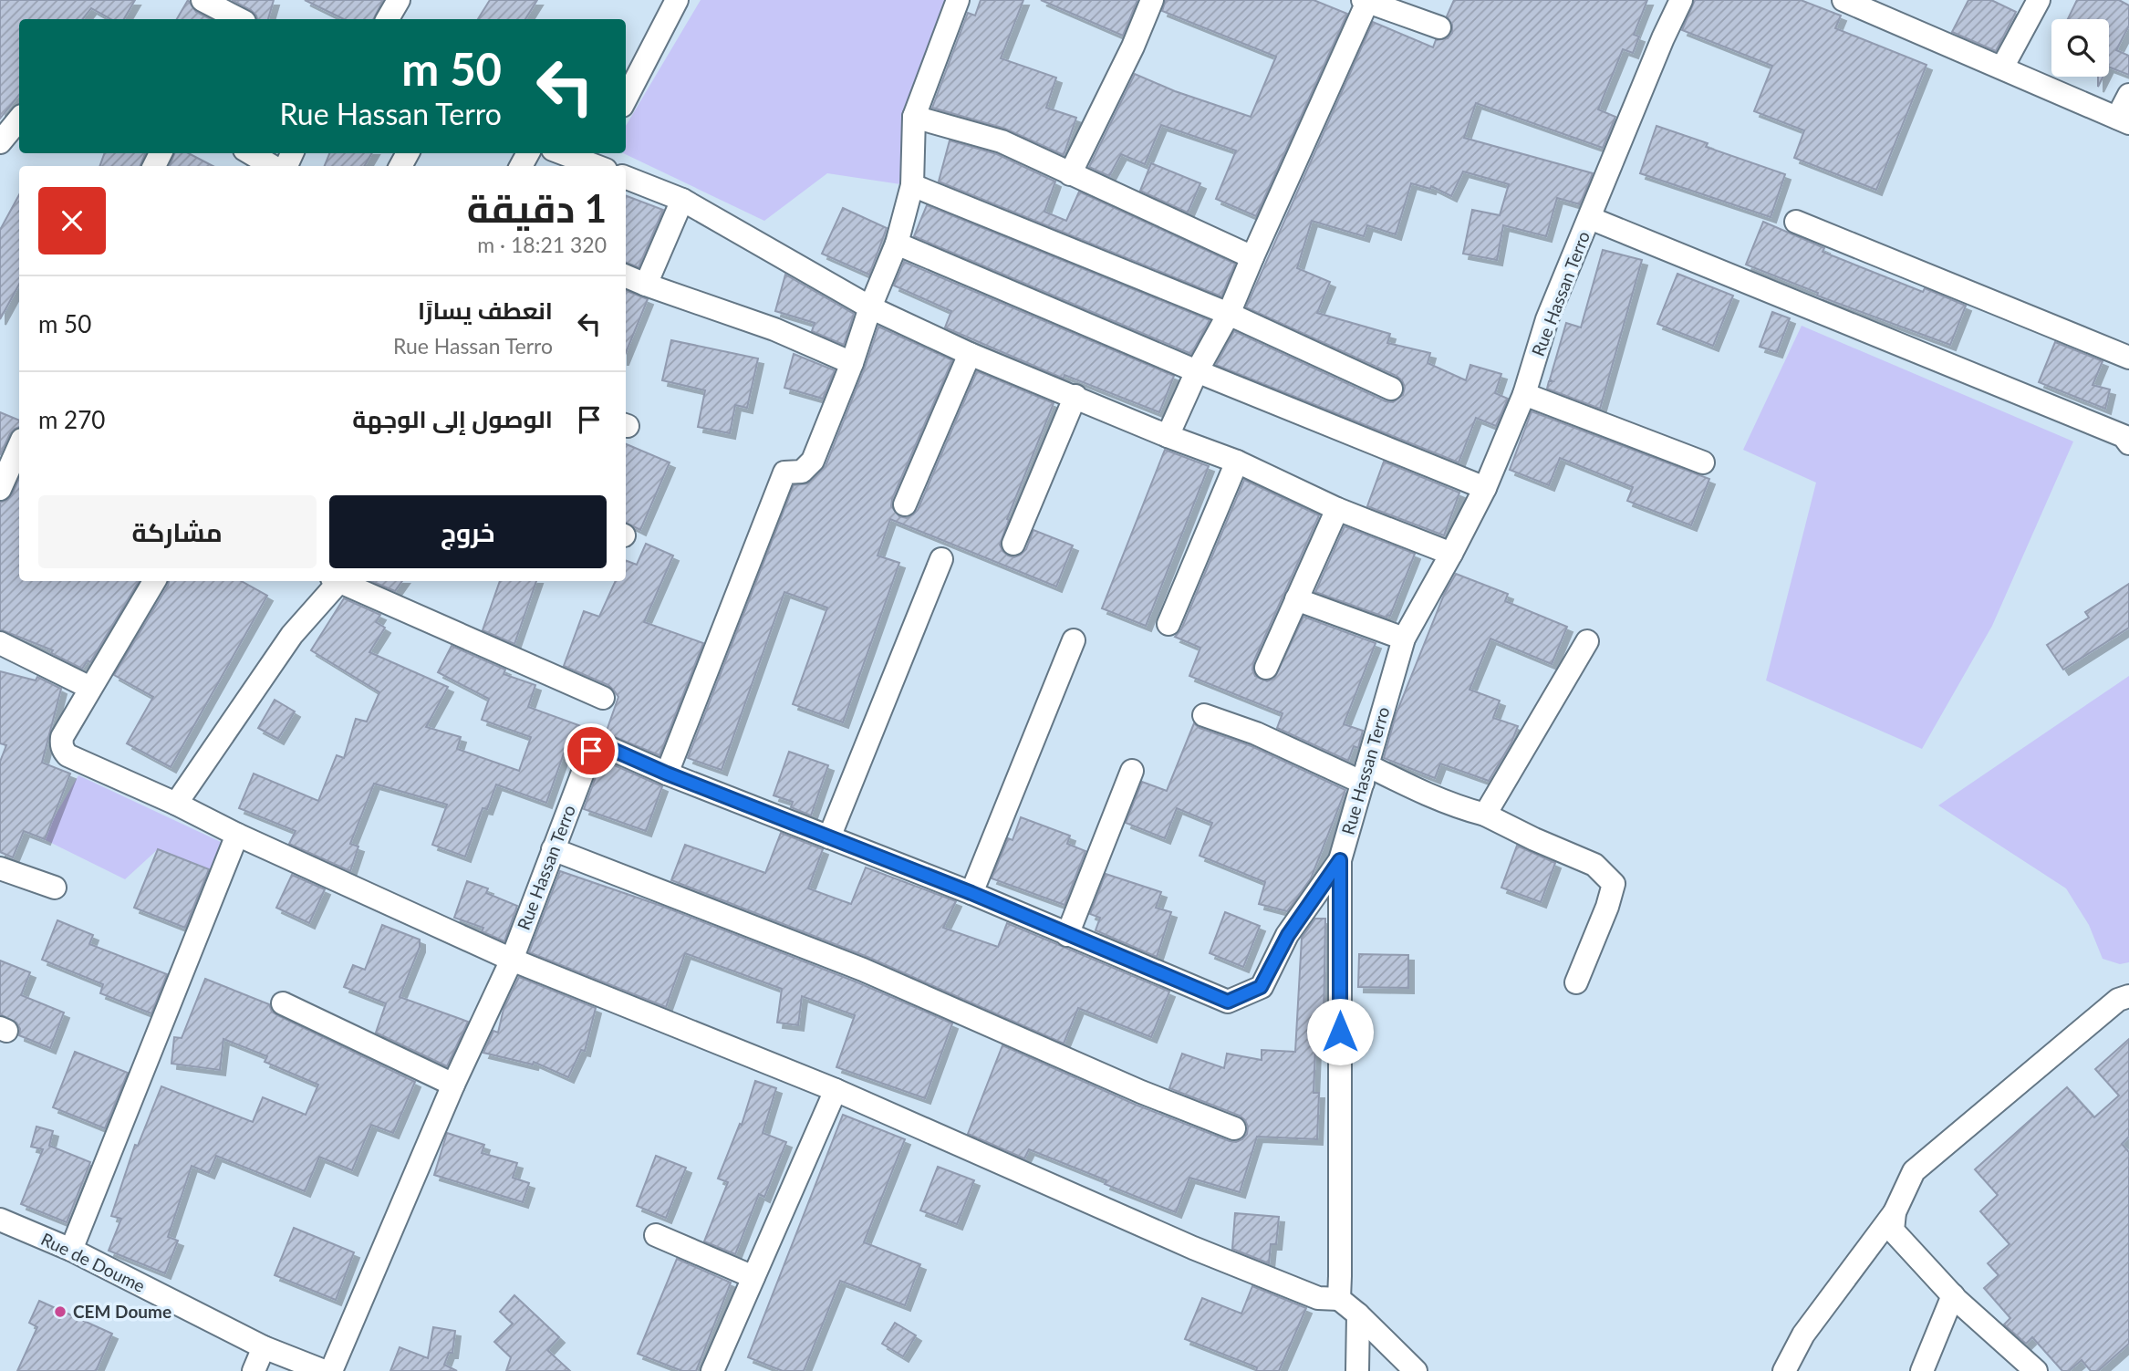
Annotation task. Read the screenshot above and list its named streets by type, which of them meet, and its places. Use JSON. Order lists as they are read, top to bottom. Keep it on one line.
{"streets":{"street":["Rue Hassan Terro","Rue de Doume"]},"places":["CEM Doume"],"page":{"turn":["50 m","Rue Hassan Terro"],"heading":["1 دقيقة","320 m · 18:21"],"list":[{"name":"انعطف يسارًا","note":"Rue Hassan Terro","value":"50 m"},{"name":"الوصول إلى الوجهة","value":"270 m"}],"buttons":["خروج","مشاركة"]}}
